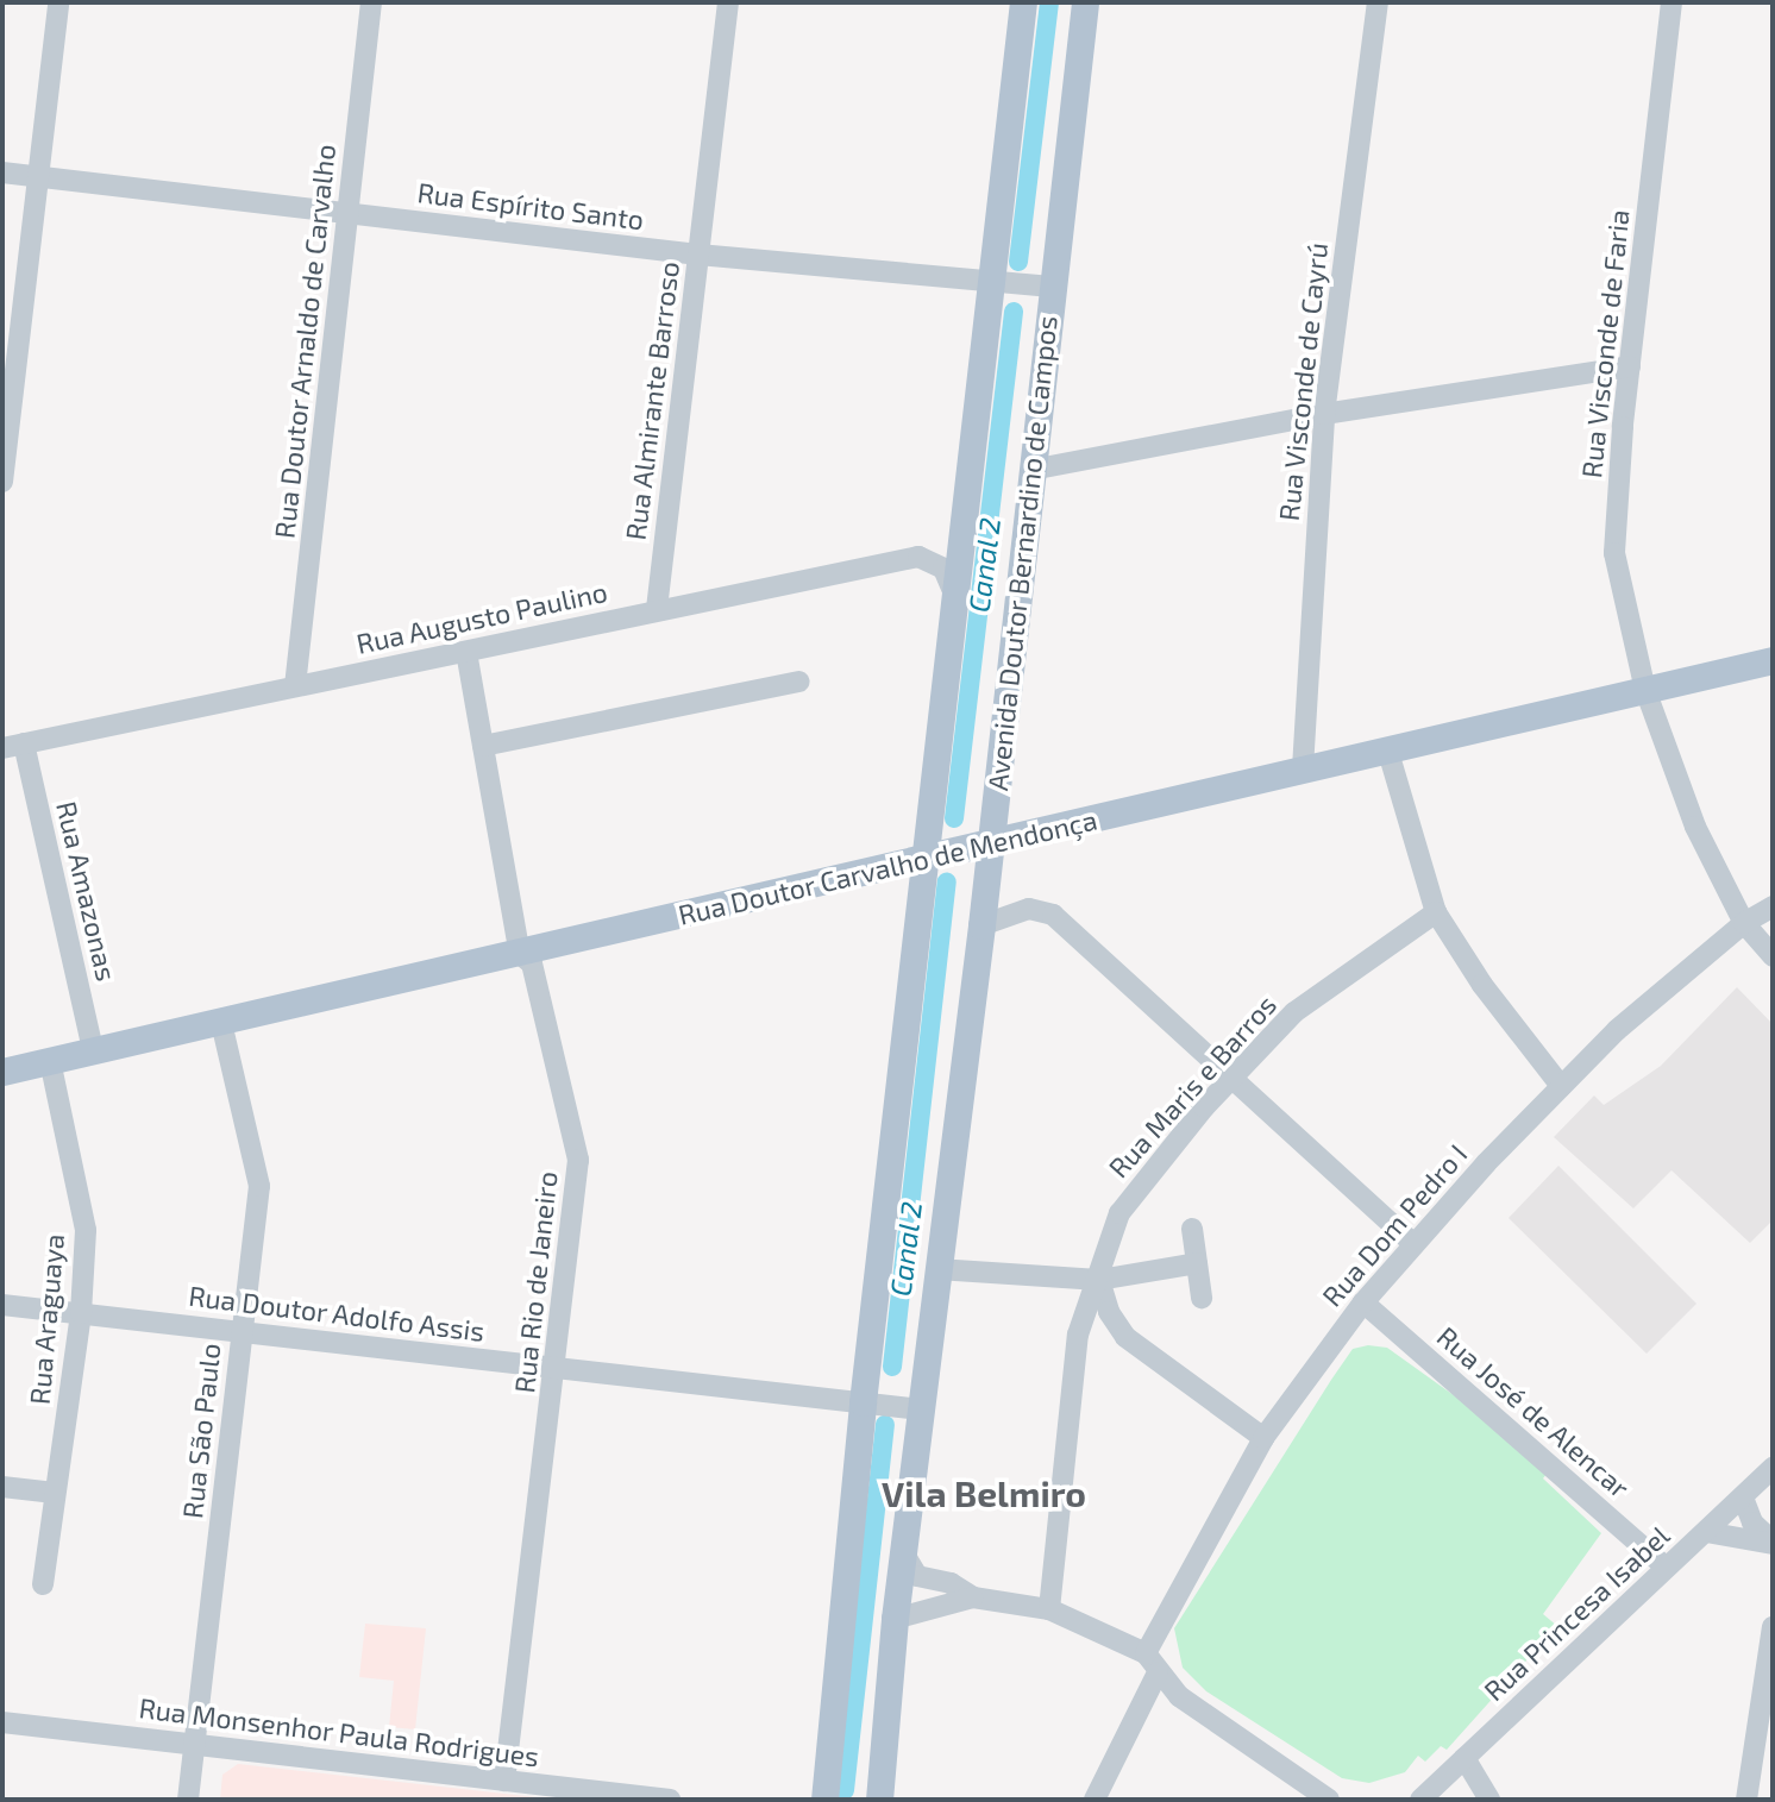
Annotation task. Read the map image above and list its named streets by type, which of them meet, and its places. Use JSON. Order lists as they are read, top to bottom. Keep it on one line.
{"streets":{"main road":["Avenida Doutor Bernardino de Campos","Rua Doutor Carvalho de Mendonça"],"street":["Rua Espírito Santo","Rua Doutor Arnaldo de Carvalho","Rua Visconde de Faria","Rua Visconde de Cayrú","Rua Almirante Barroso","Rua Augusto Paulino","Rua Amazonas","Rua Maris e Barros","Rua Dom Pedro I","Rua Rio de Janeiro","Rua Doutor Adolfo Assis","Rua Araguaya","Rua José de Alencar","Rua São Paulo","Rua Princesa Isabel","Rua Monsenhor Paula Rodrigues"]},"crossings":[["Rua Espírito Santo","Rua Doutor Arnaldo de Carvalho"],["Rua Espírito Santo","Rua Almirante Barroso"],["Rua Espírito Santo","Avenida Doutor Bernardino de Campos"],["Rua Doutor Arnaldo de Carvalho","Rua Augusto Paulino"],["Rua Visconde de Faria","Rua Doutor Carvalho de Mendonça"],["Rua Visconde de Faria","Rua Dom Pedro I"],["Rua Visconde de Cayrú","Rua Doutor Carvalho de Mendonça"],["Rua Almirante Barroso","Rua Augusto Paulino"],["Avenida Doutor Bernardino de Campos","Rua Doutor Carvalho de Mendonça"],["Avenida Doutor Bernardino de Campos","Rua Doutor Adolfo Assis"],["Rua Augusto Paulino","Rua Amazonas"],["Rua Augusto Paulino","Rua Rio de Janeiro"],["Rua Doutor Carvalho de Mendonça","Rua Amazonas"],["Rua Doutor Carvalho de Mendonça","Rua Rio de Janeiro"],["Rua Doutor Carvalho de Mendonça","Rua Araguaya"],["Rua Doutor Carvalho de Mendonça","Rua São Paulo"],["Rua Dom Pedro I","Rua José de Alencar"],["Rua Rio de Janeiro","Rua Doutor Adolfo Assis"],["Rua Rio de Janeiro","Rua Monsenhor Paula Rodrigues"],["Rua Doutor Adolfo Assis","Rua Araguaya"],["Rua Doutor Adolfo Assis","Rua São Paulo"],["Rua José de Alencar","Rua Princesa Isabel"],["Rua São Paulo","Rua Monsenhor Paula Rodrigues"]],"districts":["Vila Belmiro"],"water":["Canal 2"]}
